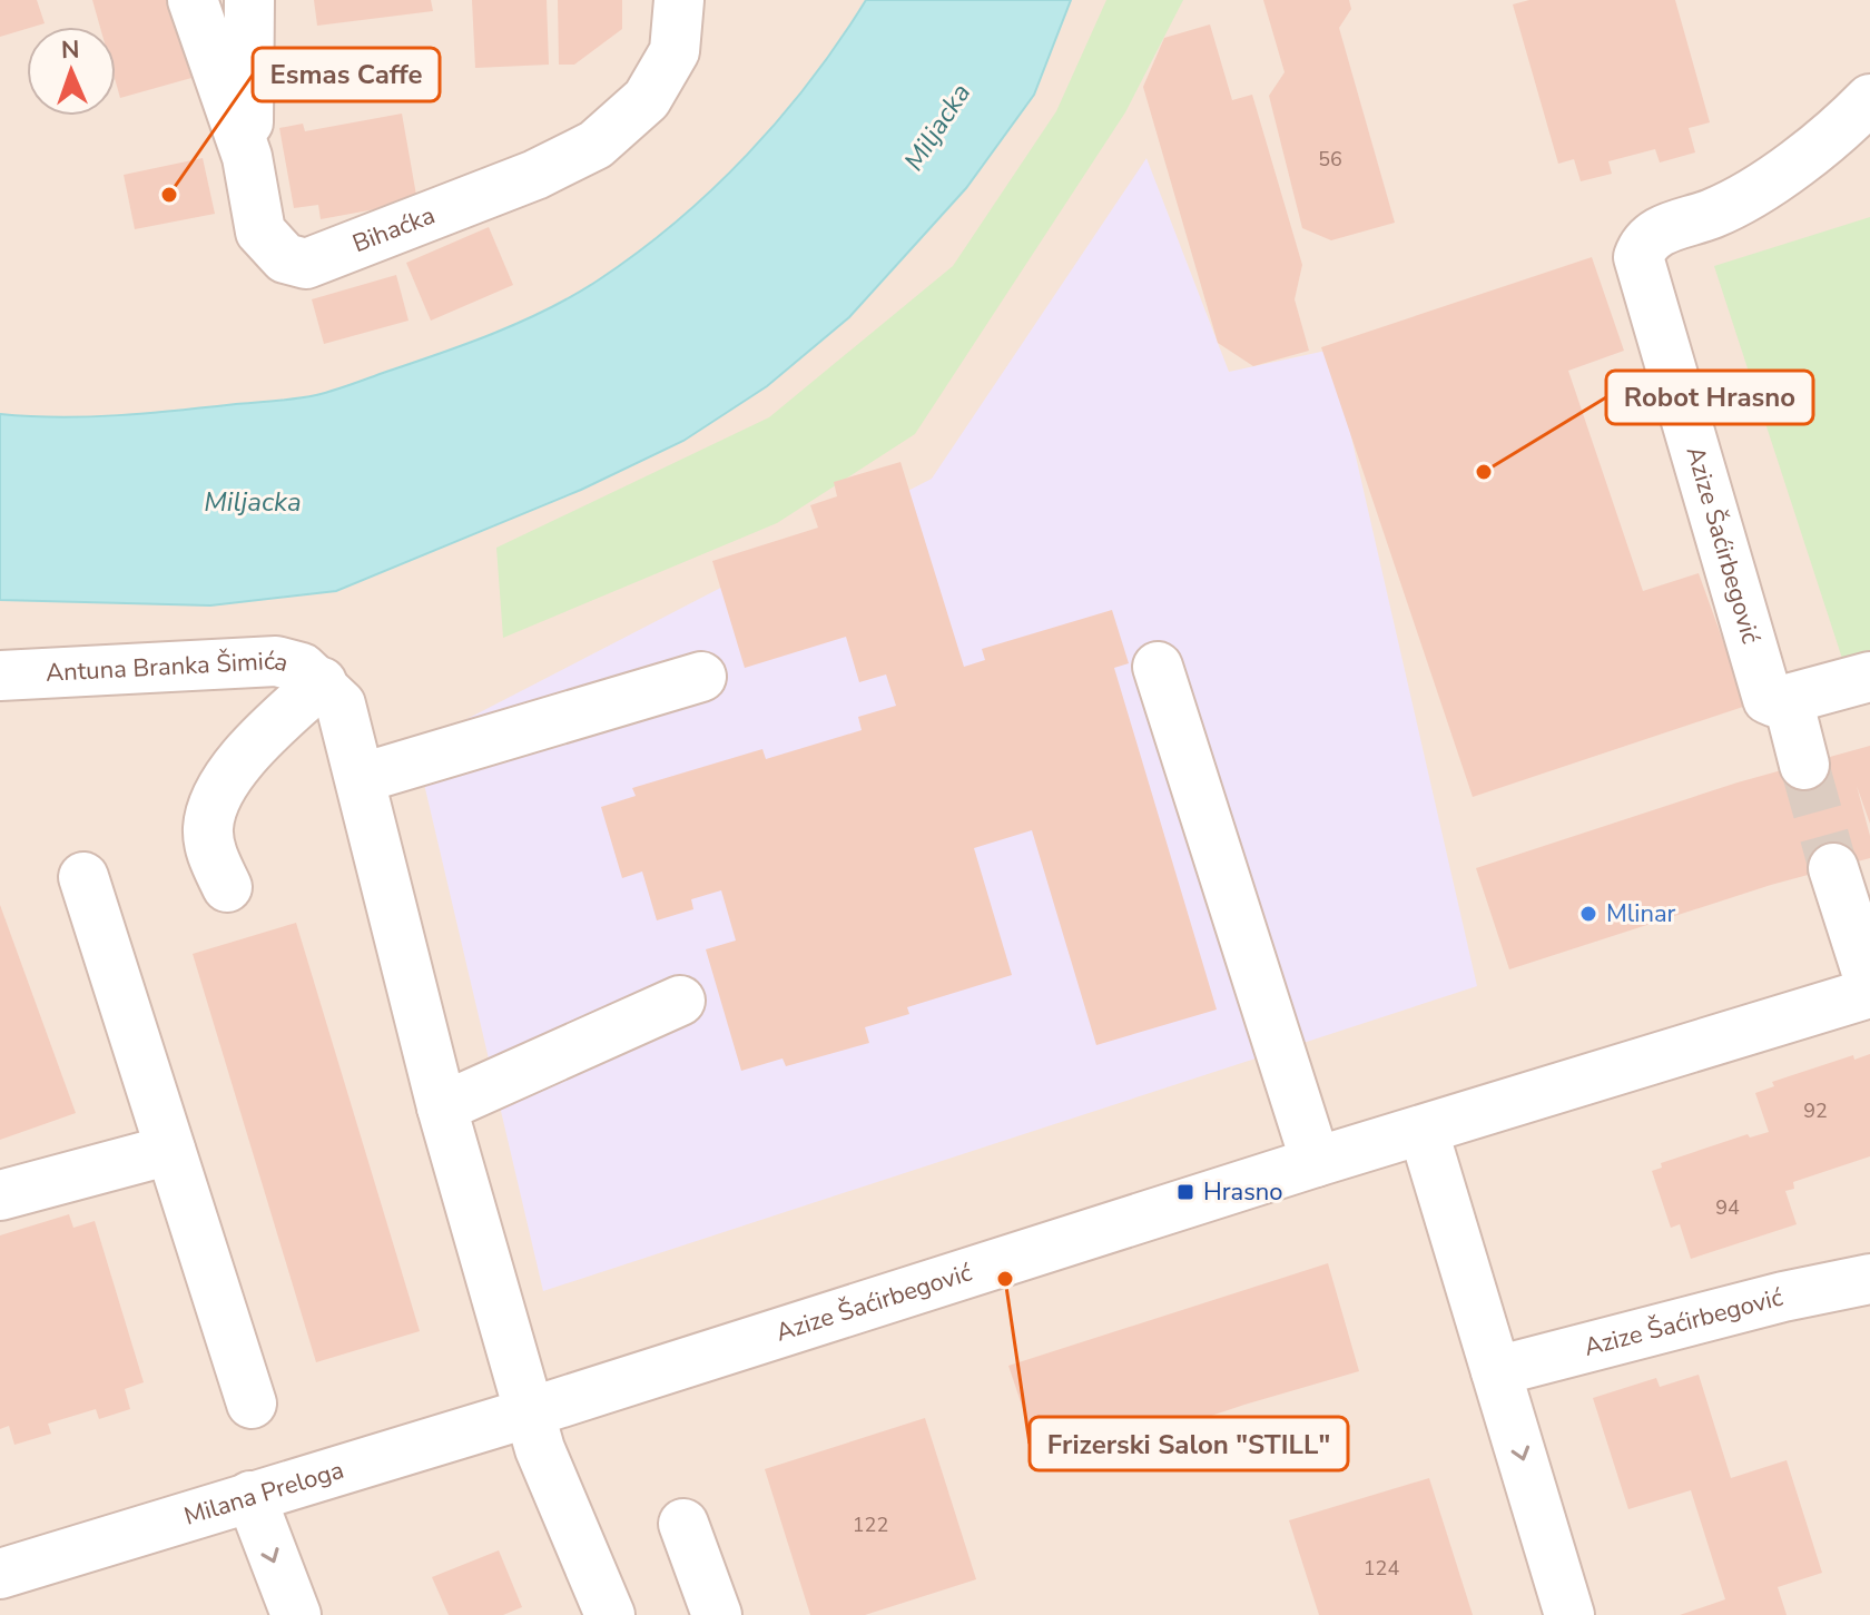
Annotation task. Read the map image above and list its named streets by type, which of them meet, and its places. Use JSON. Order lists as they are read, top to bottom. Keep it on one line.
{"streets":{"street":["Bihaćka","Azize Šaćirbegović","Antuna Branka Šimića","Milana Preloga"]},"crossings":[["Azize Šaćirbegović","Antuna Branka Šimića"],["Azize Šaćirbegović","Milana Preloga"],["Antuna Branka Šimića","Milana Preloga"]],"water":["Miljacka"],"places":{"other":["Esmas Caffe","Robot Hrasno","Mlinar","Frizerski Salon \"STILL\""],"transit":["Hrasno"]},"house_numbers":["56","92","94","122","124"],"north":"top"}
